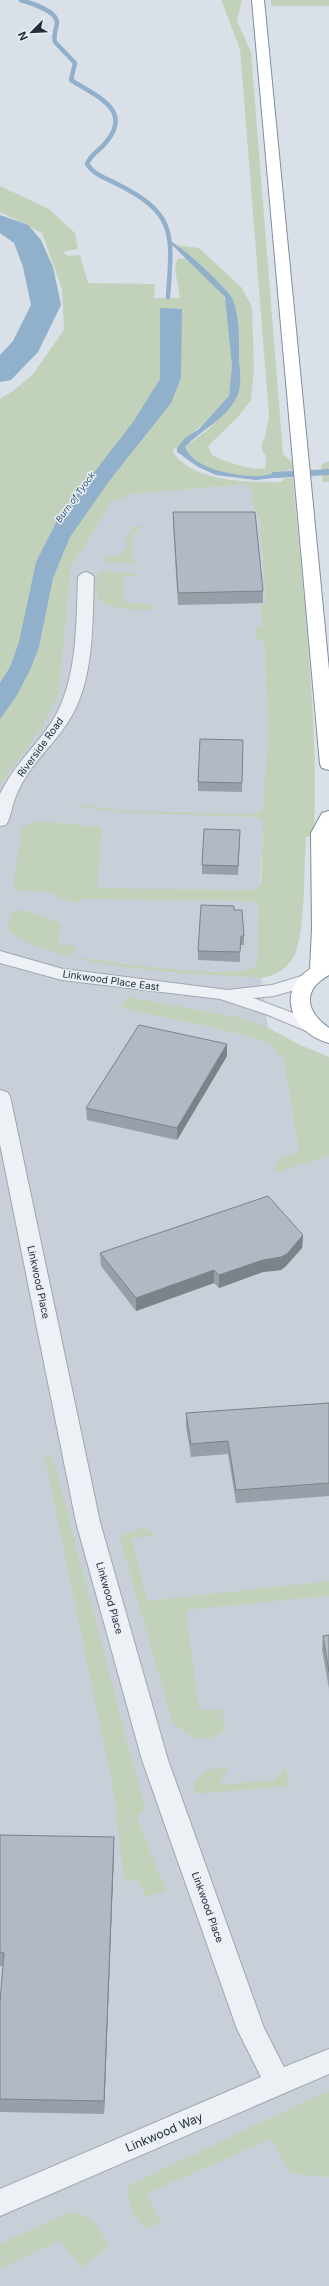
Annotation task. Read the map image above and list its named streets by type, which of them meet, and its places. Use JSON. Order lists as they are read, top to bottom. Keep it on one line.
{"streets":{"street":["Riverside Road","Linkwood Place East","Linkwood Place","Linkwood Way"]},"crossings":[["Linkwood Place","Linkwood Way"]],"water":["Burn of Tyock"],"north":"bottom left"}
